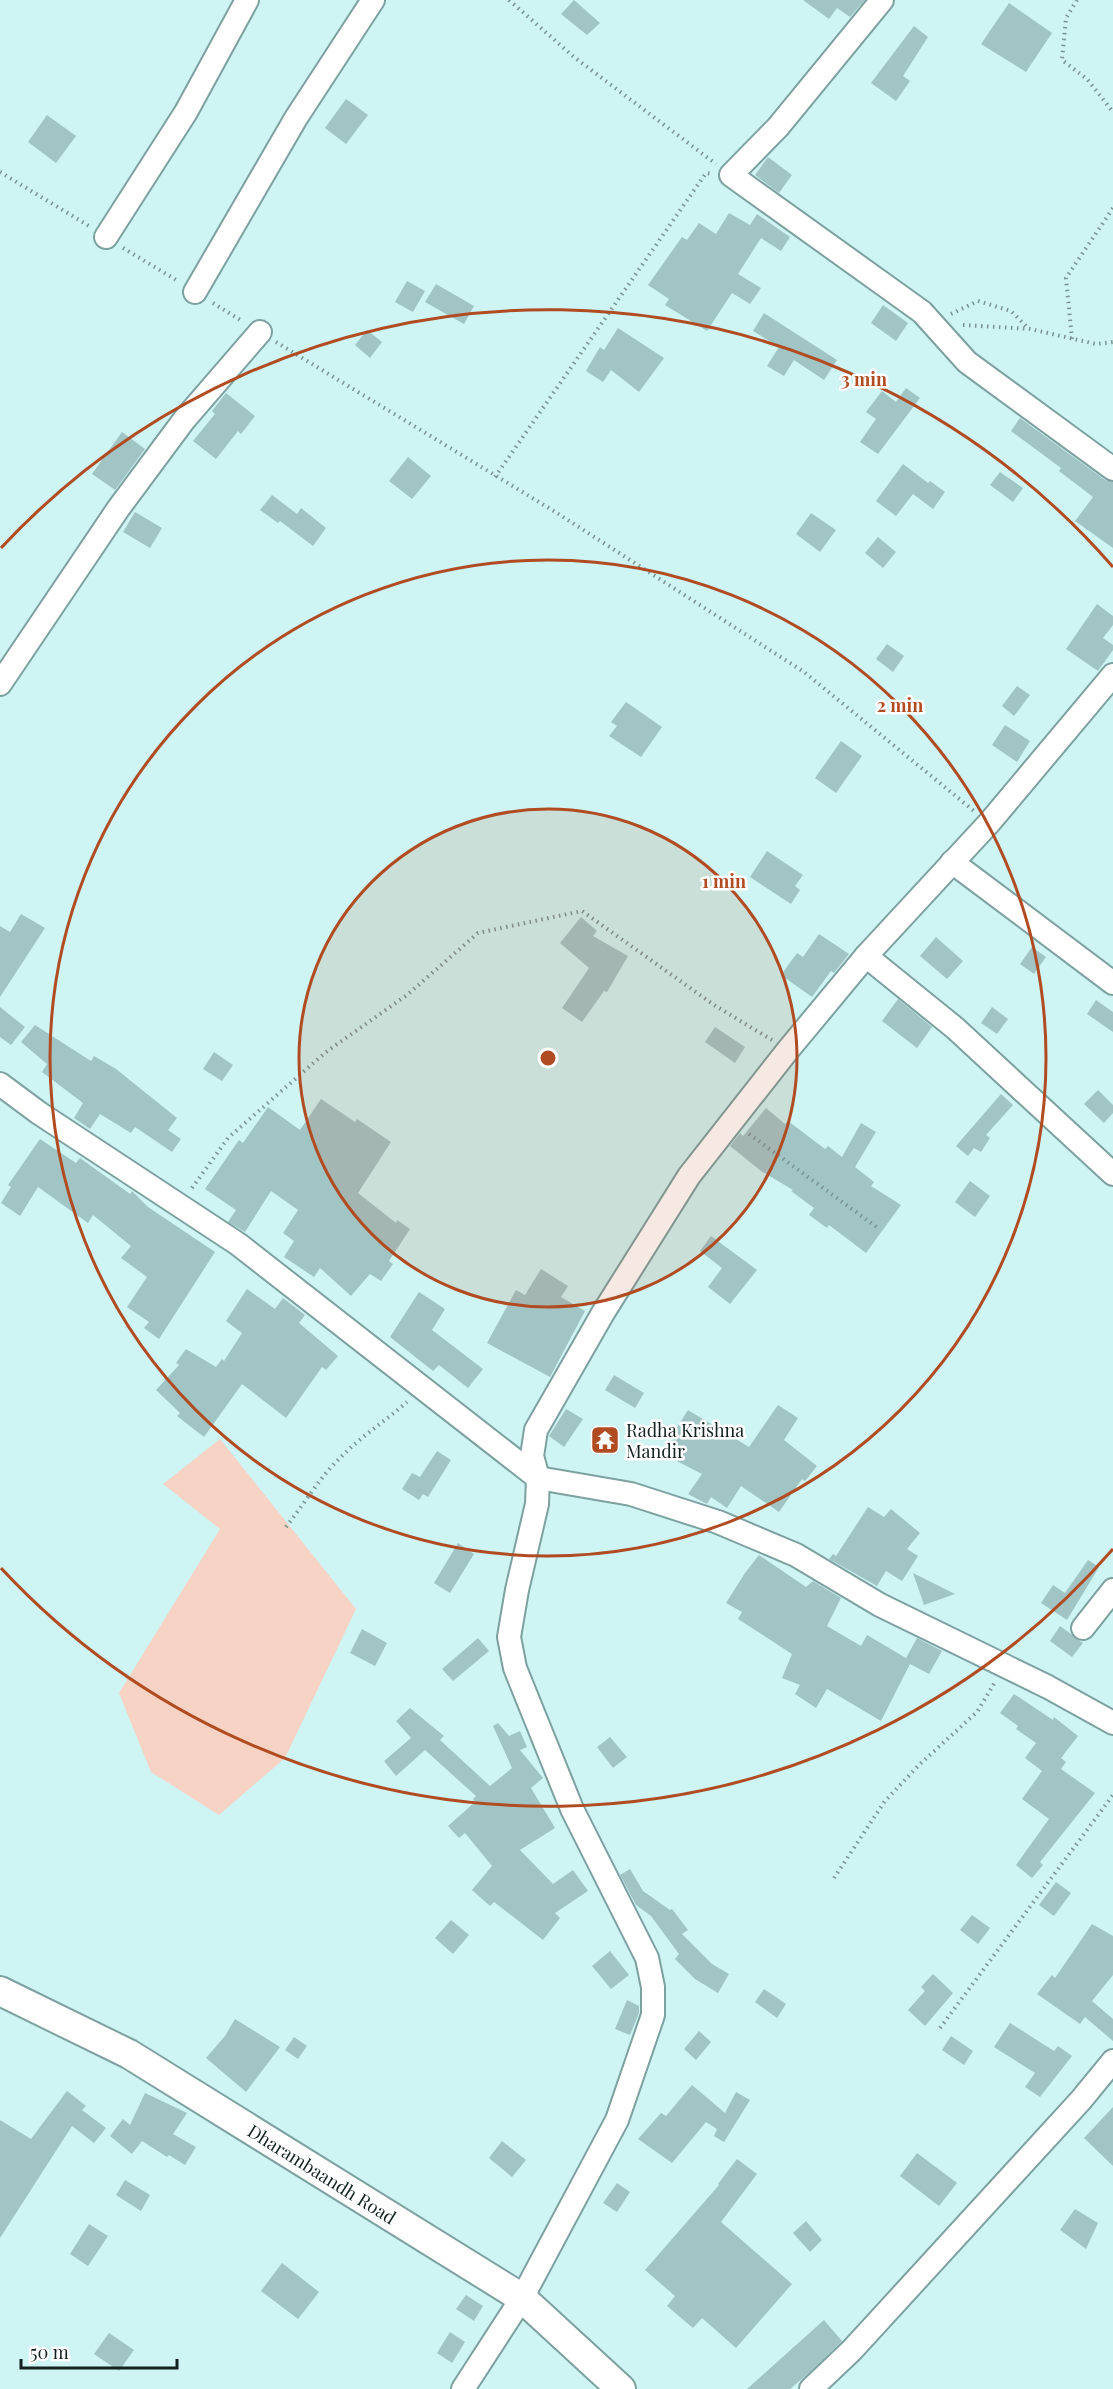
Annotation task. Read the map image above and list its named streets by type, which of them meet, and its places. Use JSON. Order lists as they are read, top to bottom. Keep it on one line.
{"streets":{"main road":["Dharambaandh Road"]},"places":{"temple":["Radha Krishna Mandir"]},"scale_bar":"50 m","rings":["3 min","2 min","1 min"]}
